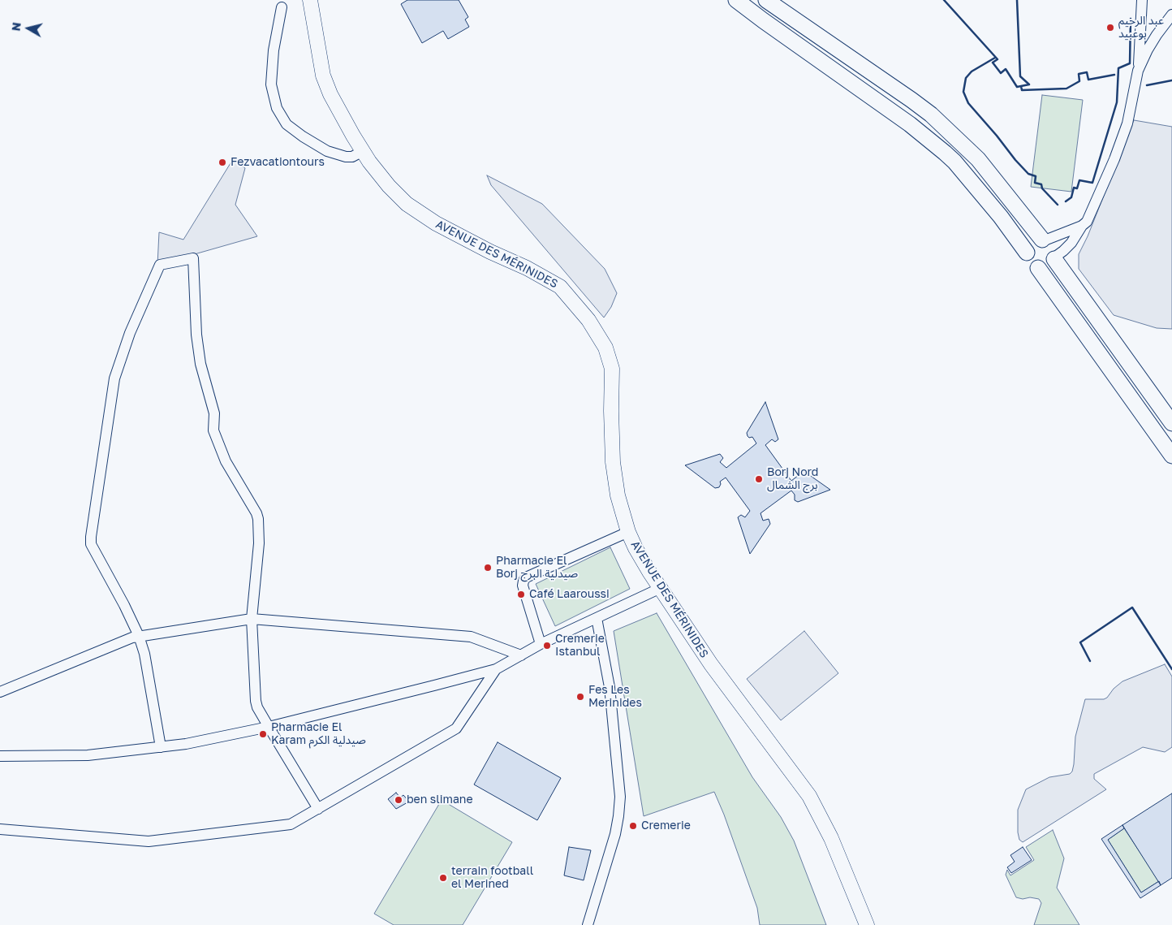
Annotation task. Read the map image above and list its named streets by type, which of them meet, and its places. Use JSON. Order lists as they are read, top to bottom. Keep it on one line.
{"streets":{"main road":["AVENUE DES MÉRINIDES"]},"places":["عبد الرحيم بوعبيد","Fezvacationtours","Borj Nord برج الشمال","Pharmacie El Borj صيدلية البرج","Café Laaroussi","Cremerie Istanbul","Fes Les Merinides","Pharmacie El Karam صيدلية الكرم","ben slimane","Cremerie","terrain football el Merined"],"north":"left"}
